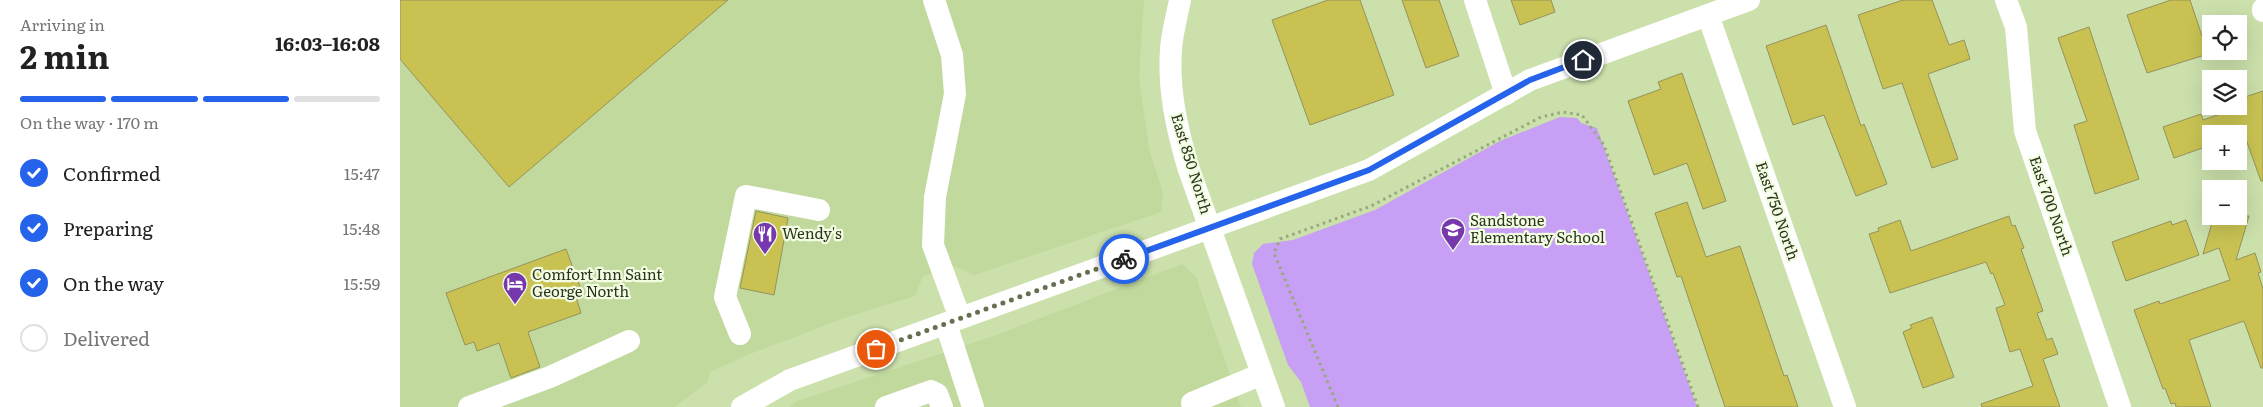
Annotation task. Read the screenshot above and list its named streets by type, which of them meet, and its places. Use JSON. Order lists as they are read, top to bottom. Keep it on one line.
{"streets":{"street":["East 850 North","East 700 North","East 750 North"]},"places":{"school or university":["Sandstone Elementary School"],"restaurant":["Wendy's"],"hotel":["Comfort Inn Saint George North"]},"page":{"heading":["2 min","Arriving in","16:03–16:08"],"map_buttons":["+","−"],"bar":"On the way · 170 m","list":[["Confirmed","15:47"],["Preparing","15:48"],["On the way","15:59"],"Delivered"]}}
